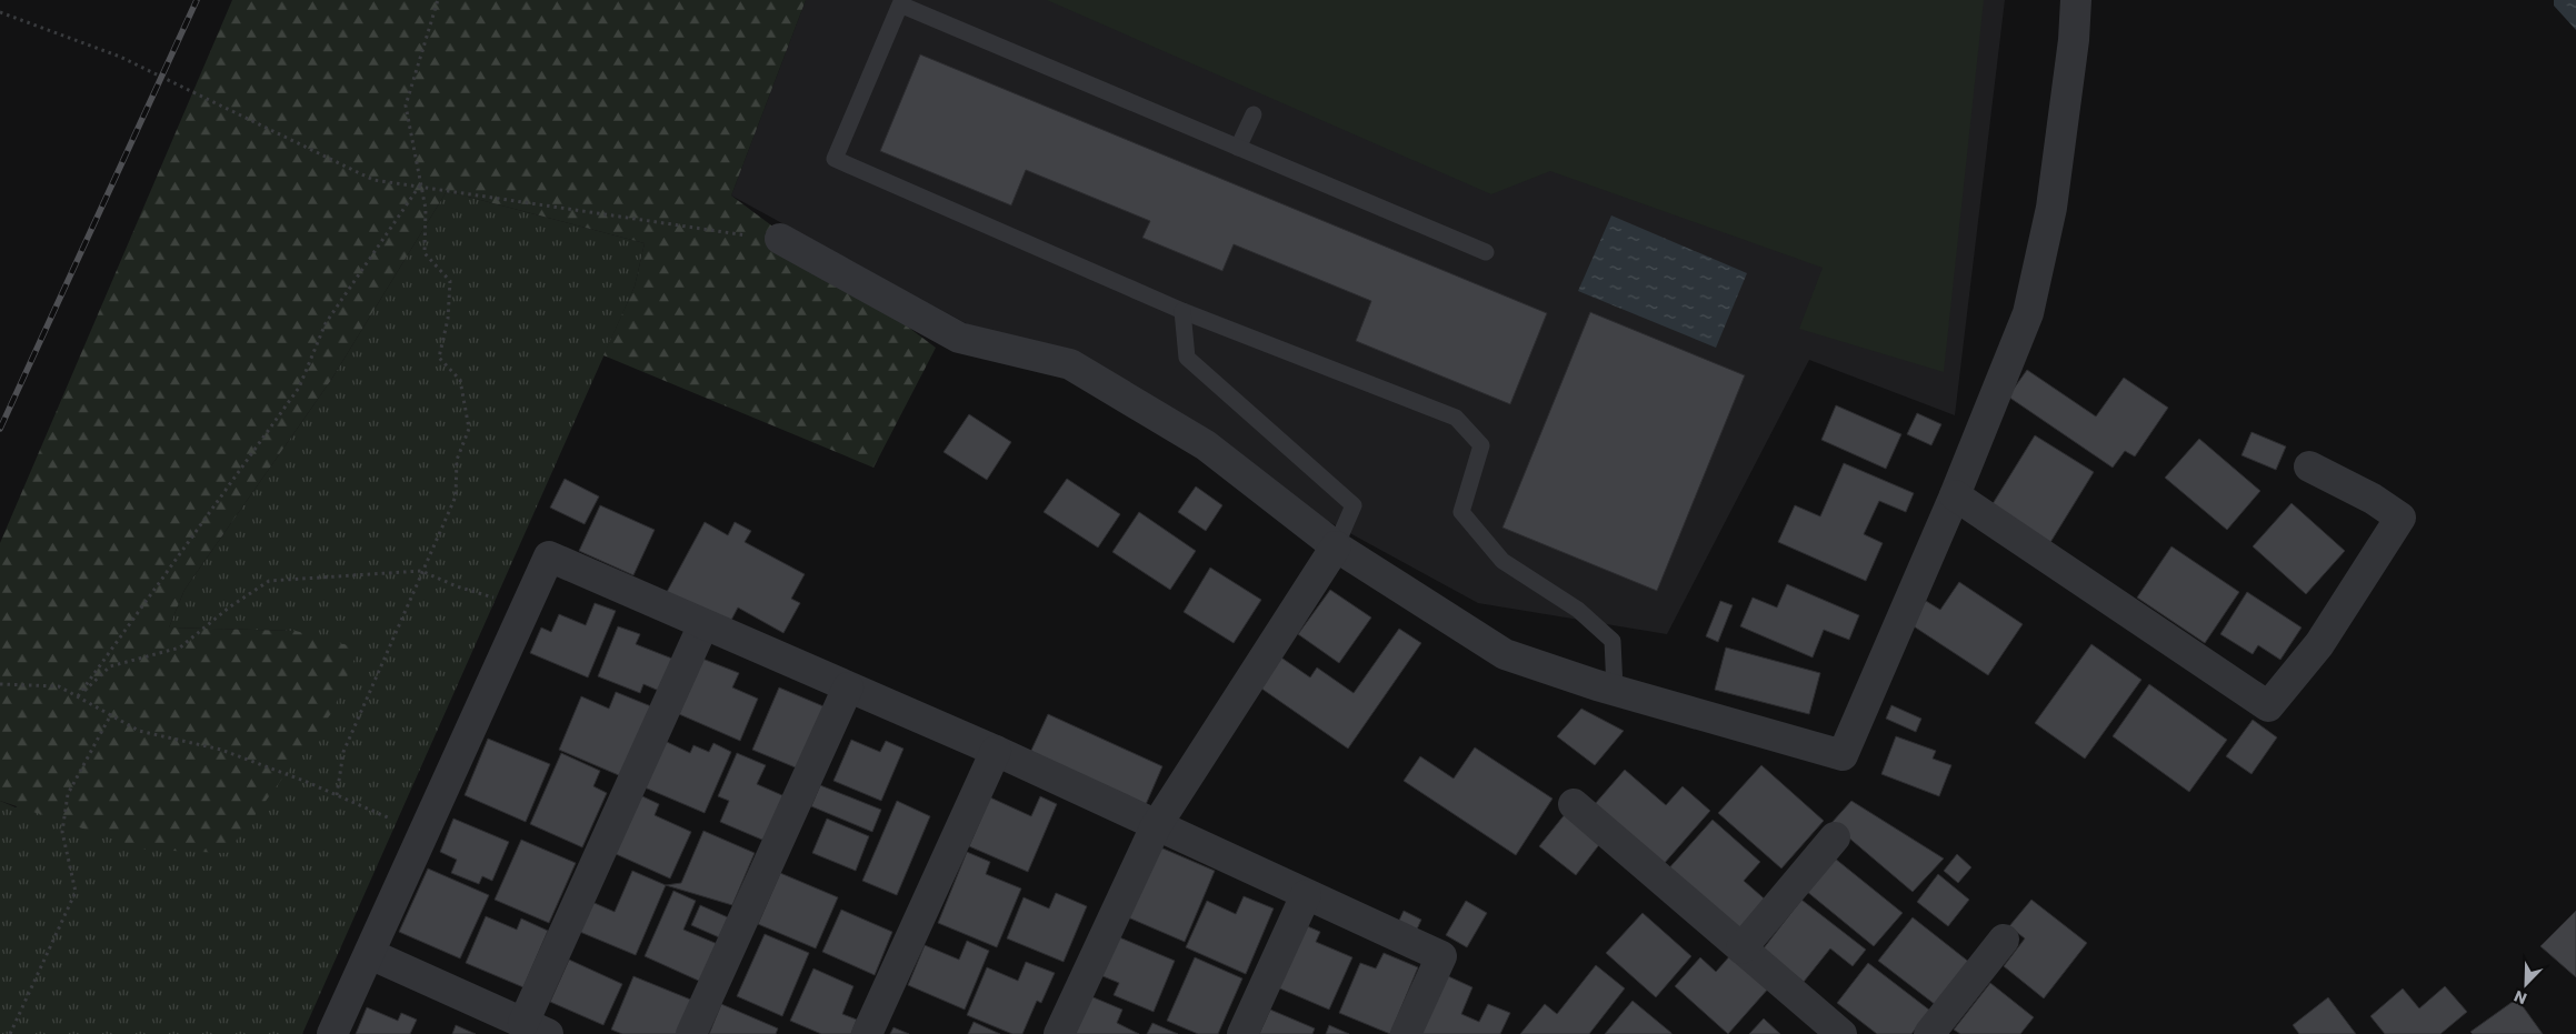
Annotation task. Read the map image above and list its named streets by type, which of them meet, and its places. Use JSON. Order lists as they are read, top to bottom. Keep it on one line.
{"north":"bottom left"}
